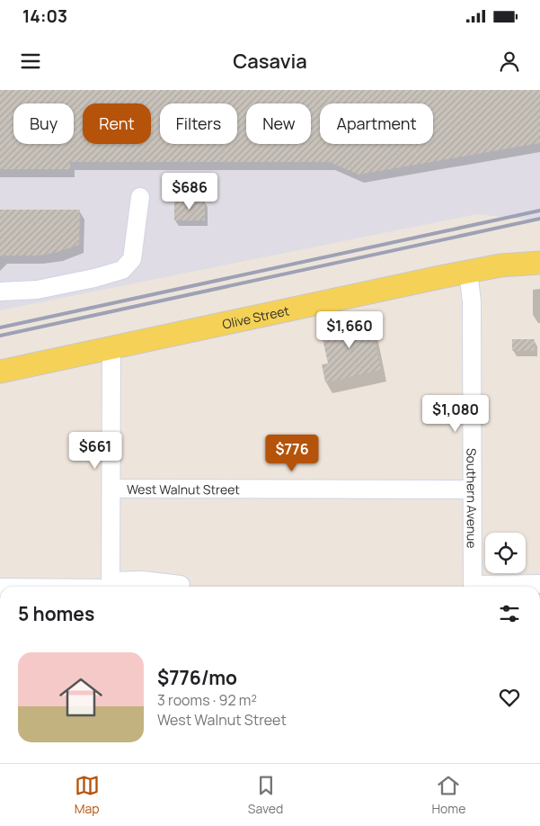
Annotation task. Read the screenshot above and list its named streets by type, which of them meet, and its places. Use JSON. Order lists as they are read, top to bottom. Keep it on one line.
{"streets":{"main road":["Olive Street"],"street":["West Walnut Street","Southern Avenue"]},"crossings":[["Olive Street","Southern Avenue"],["West Walnut Street","Southern Avenue"]],"page":{"status":"14:03","header":"Casavia","chip":["Buy","Rent","Filters","New","Apartment"],"price":["$686","$1,660","$1,080","$661","$776"],"heading":"5 homes","list":[{"name":"$776/mo","note":"3 rooms · 92 m² · West Walnut Street"}],"tabs":["Map","Saved","Home"]}}
